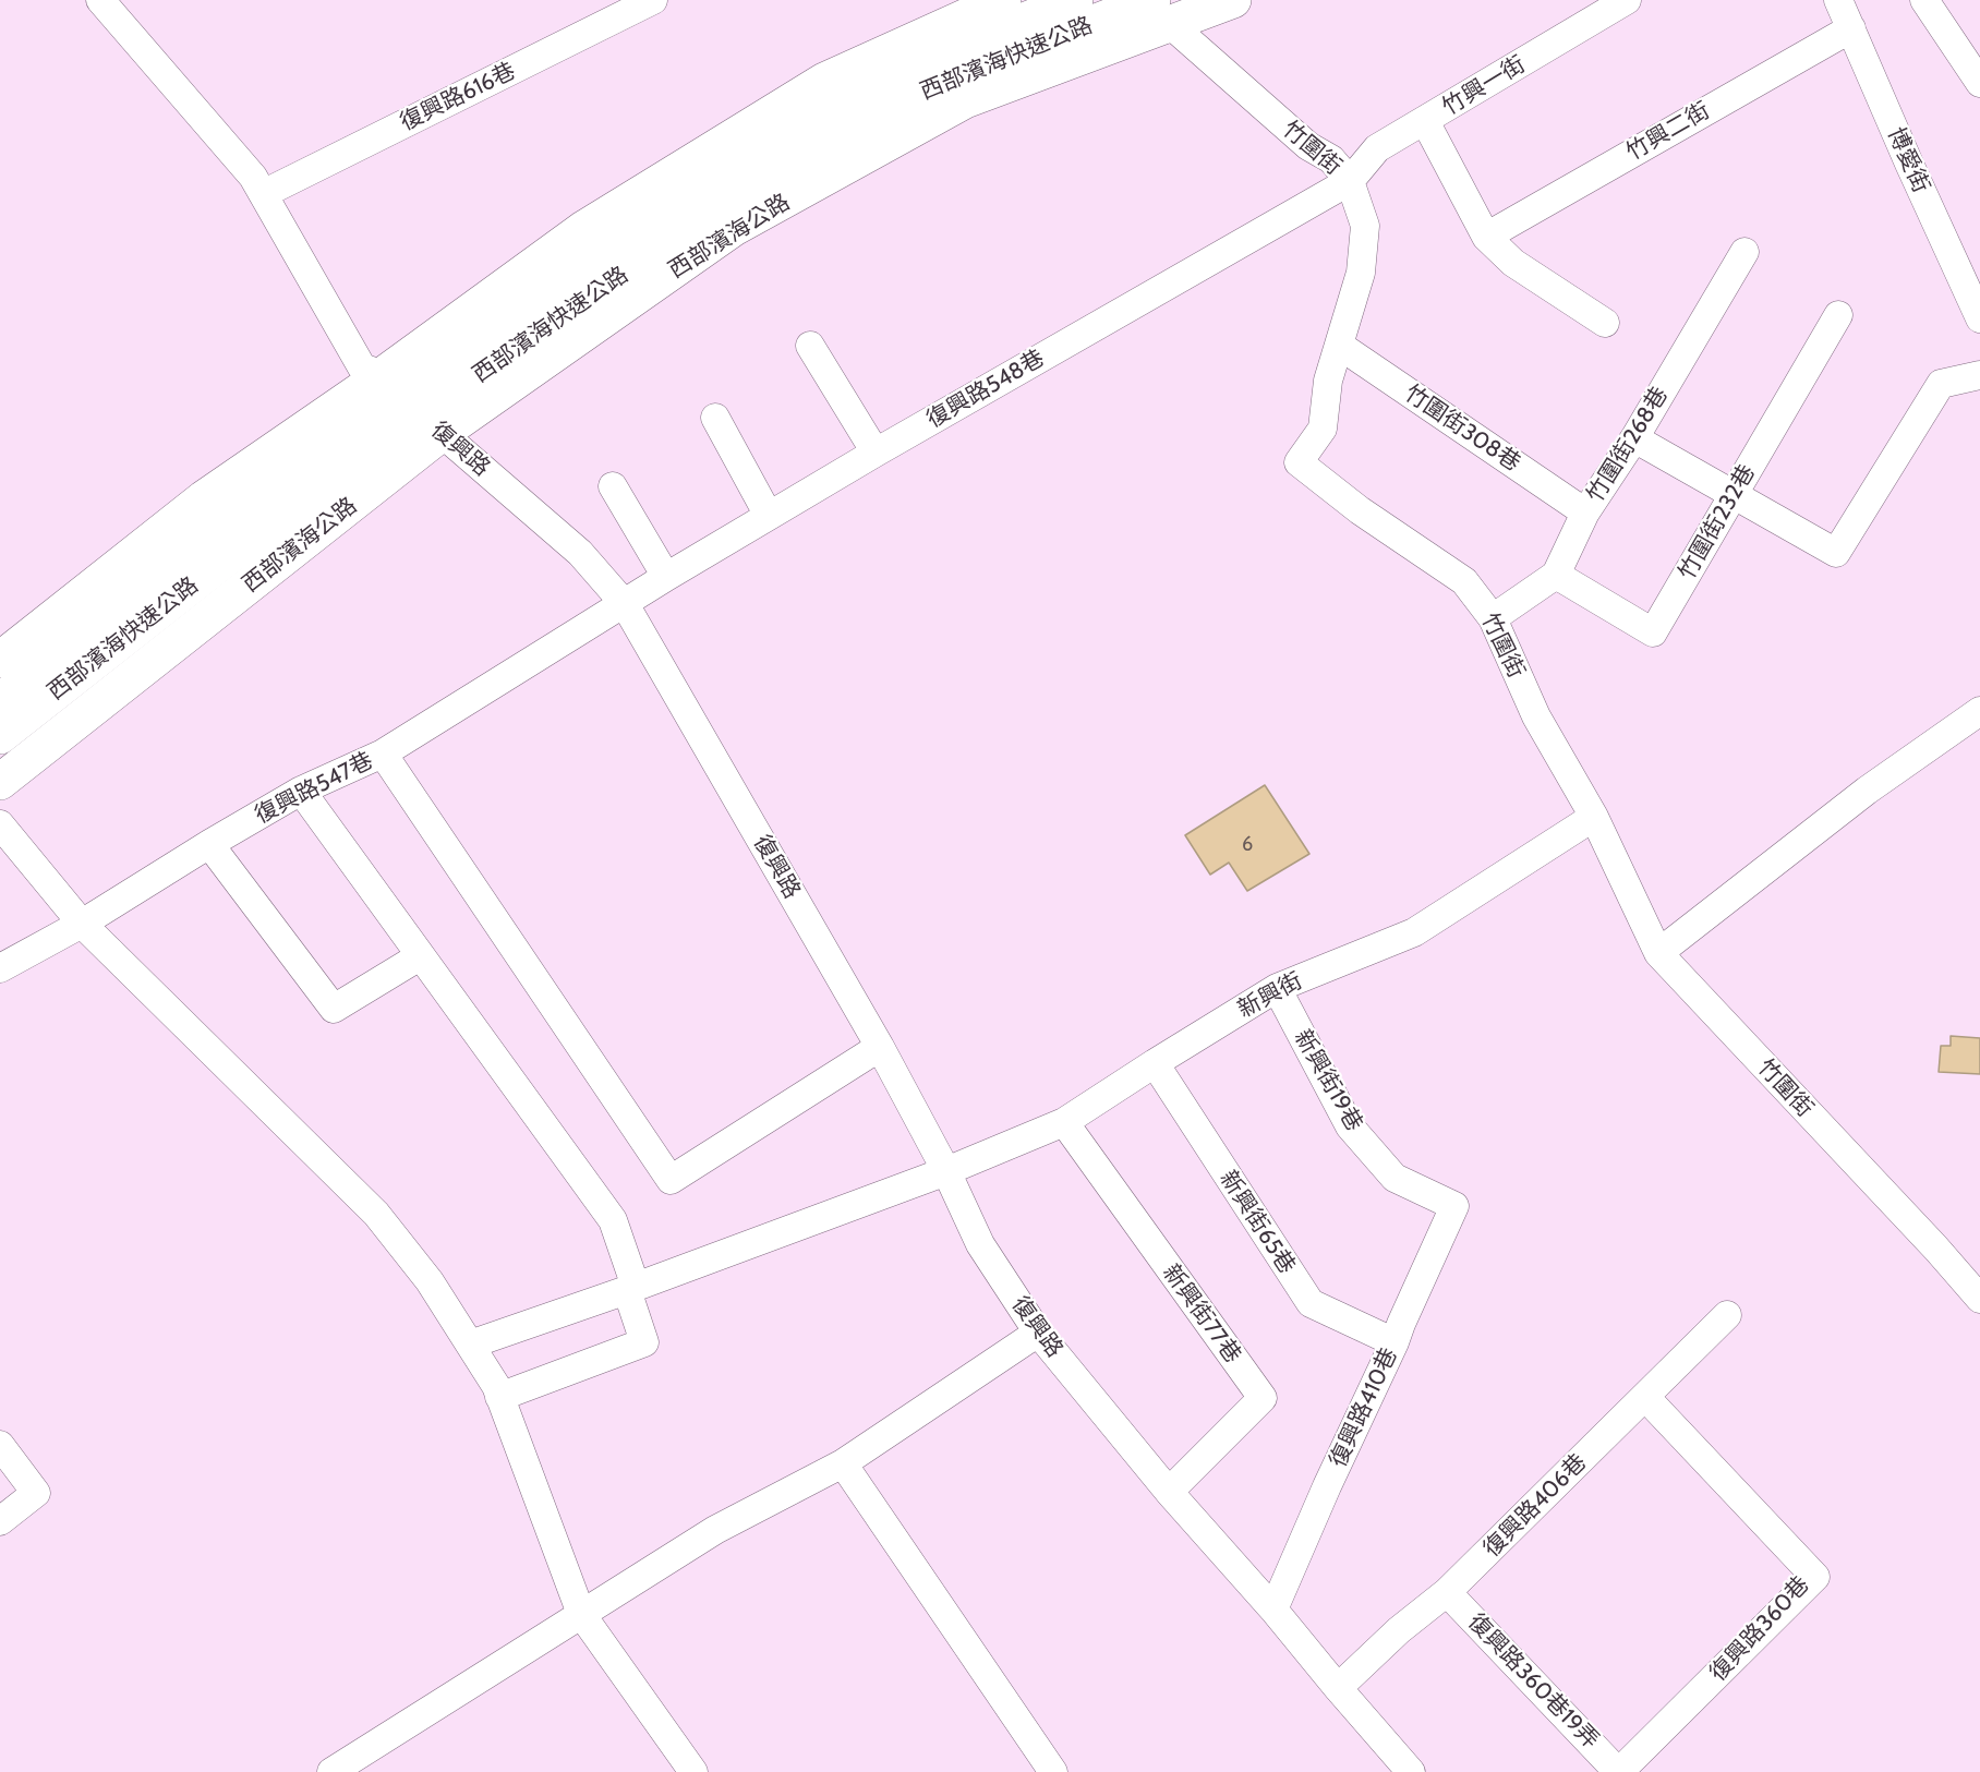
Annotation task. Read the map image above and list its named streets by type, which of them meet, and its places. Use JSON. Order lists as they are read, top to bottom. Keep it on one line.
{"streets":{"main road":["西部濱海快速公路","西部濱海公路"],"street":["竹興一街","復興路616巷","竹興二街","竹圍街","博愛街","復興路548巷","竹圍街308巷","竹圍街268巷","復興路","竹圍街232巷","復興路547巷","新興街","新興街19巷","新興街65巷","新興街77巷","復興路410巷","復興路406巷","復興路360巷","復興路360巷19弄"]},"crossings":[["西部濱海快速公路","竹圍街"],["西部濱海快速公路","西部濱海公路"],["西部濱海快速公路","復興路"],["竹興一街","竹圍街"],["竹興一街","復興路548巷"],["復興路616巷","復興路"],["竹興二街","博愛街"],["竹圍街","西部濱海公路"],["竹圍街","復興路548巷"],["竹圍街","竹圍街308巷"],["竹圍街","新興街"],["西部濱海公路","復興路"],["復興路548巷","復興路"],["復興路548巷","復興路547巷"],["竹圍街308巷","竹圍街268巷"],["竹圍街268巷","竹圍街232巷"],["復興路","復興路547巷"],["復興路","新興街"],["復興路","新興街77巷"],["復興路","復興路410巷"],["復興路","復興路406巷"],["新興街","新興街19巷"],["新興街","新興街65巷"],["新興街","新興街77巷"],["新興街19巷","復興路410巷"],["新興街65巷","復興路410巷"],["復興路406巷","復興路360巷"],["復興路406巷","復興路360巷19弄"],["復興路360巷","復興路360巷19弄"]],"house_numbers":["6"]}
